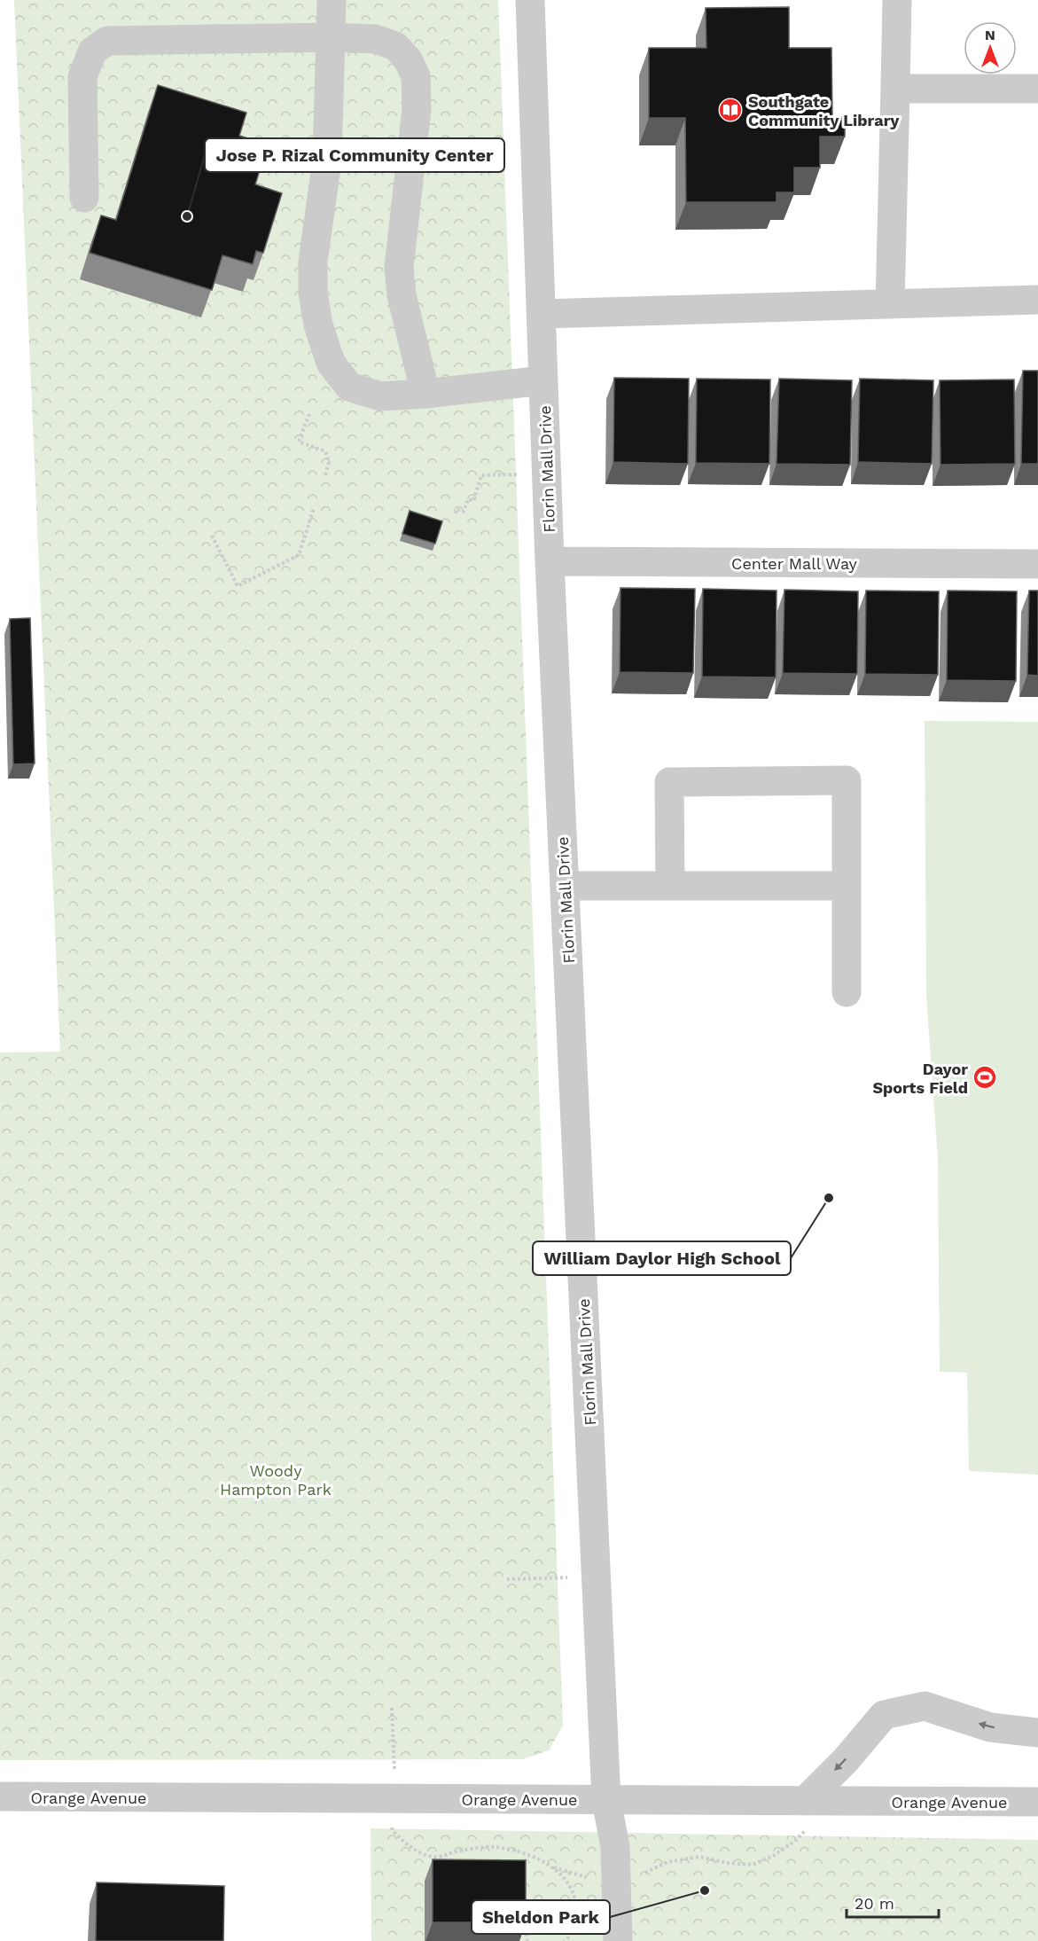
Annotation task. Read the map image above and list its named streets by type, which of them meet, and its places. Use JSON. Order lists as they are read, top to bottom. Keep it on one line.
{"streets":{"street":["Florin Mall Drive","Center Mall Way","Orange Avenue"]},"crossings":[["Florin Mall Drive","Center Mall Way"],["Florin Mall Drive","Orange Avenue"]],"parks":["Woody Hampton Park"],"places":{"library":["Southgate Community Library"],"other":["Jose P. Rizal Community Center","William Daylor High School","Sheldon Park"],"sports":["Dayor Sports Field"]},"scale_bar":"20 m","north":"top"}
